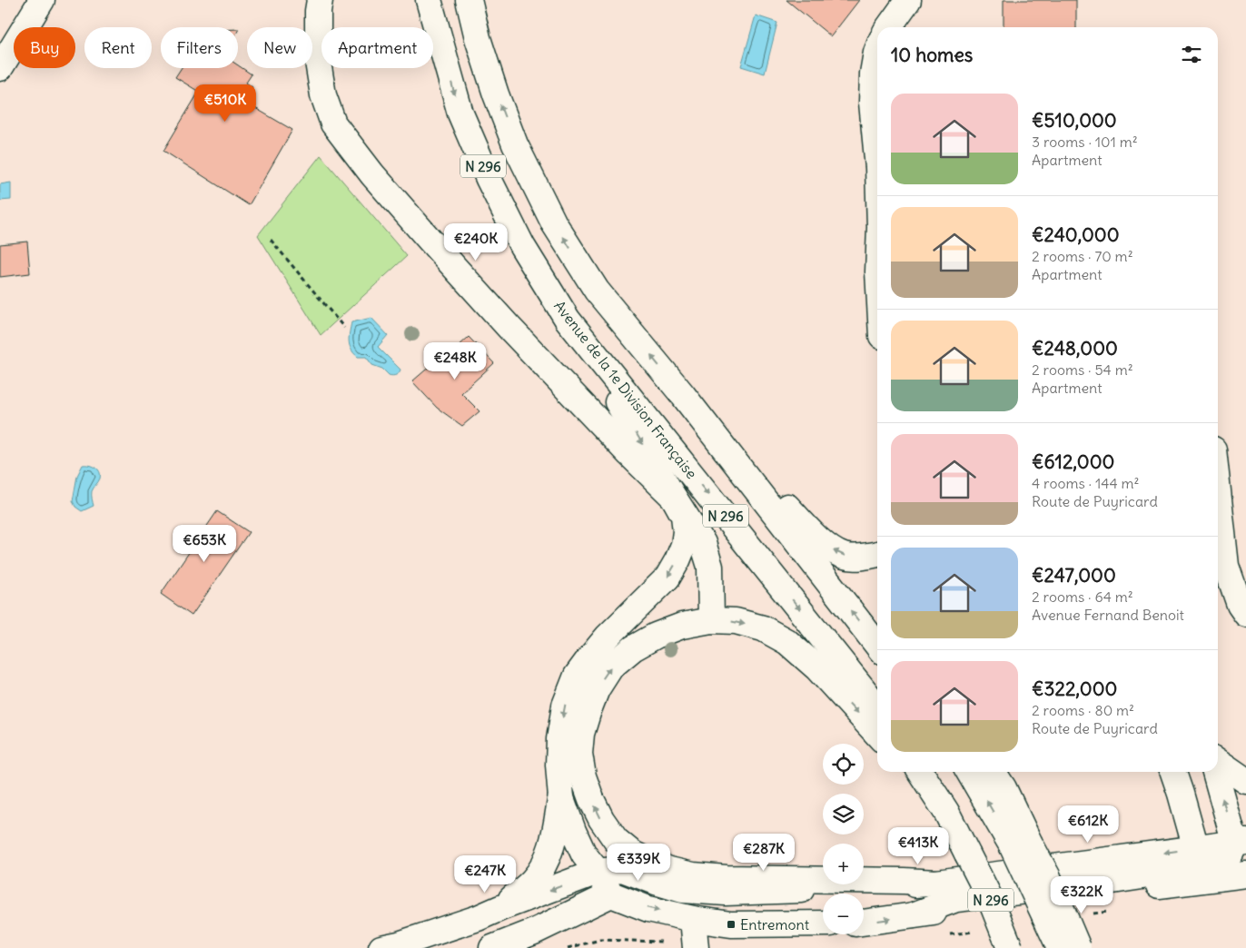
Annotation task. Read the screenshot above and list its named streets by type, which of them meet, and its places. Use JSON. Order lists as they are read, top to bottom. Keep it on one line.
{"streets":{"main road":["N 296","Avenue de la 1e Division Française"]},"places":{"transit":["Entremont"]},"page":{"chip":["Buy","Rent","Filters","New","Apartment"],"heading":"10 homes","list":[{"name":"€510,000","note":"3 rooms · 101 m² · Apartment"},{"name":"€240,000","note":"2 rooms · 70 m² · Apartment"},{"name":"€248,000","note":"2 rooms · 54 m² · Apartment"},{"name":"€612,000","note":"4 rooms · 144 m² · Route de Puyricard"},{"name":"€247,000","note":"2 rooms · 64 m² · Avenue Fernand Benoit"},{"name":"€322,000","note":"2 rooms · 80 m² · Route de Puyricard"}],"price":["€510K","€240K","€248K","€653K","€612K","€413K","€287K","€339K","€247K","€322K"],"map_buttons":["+","−"]}}
